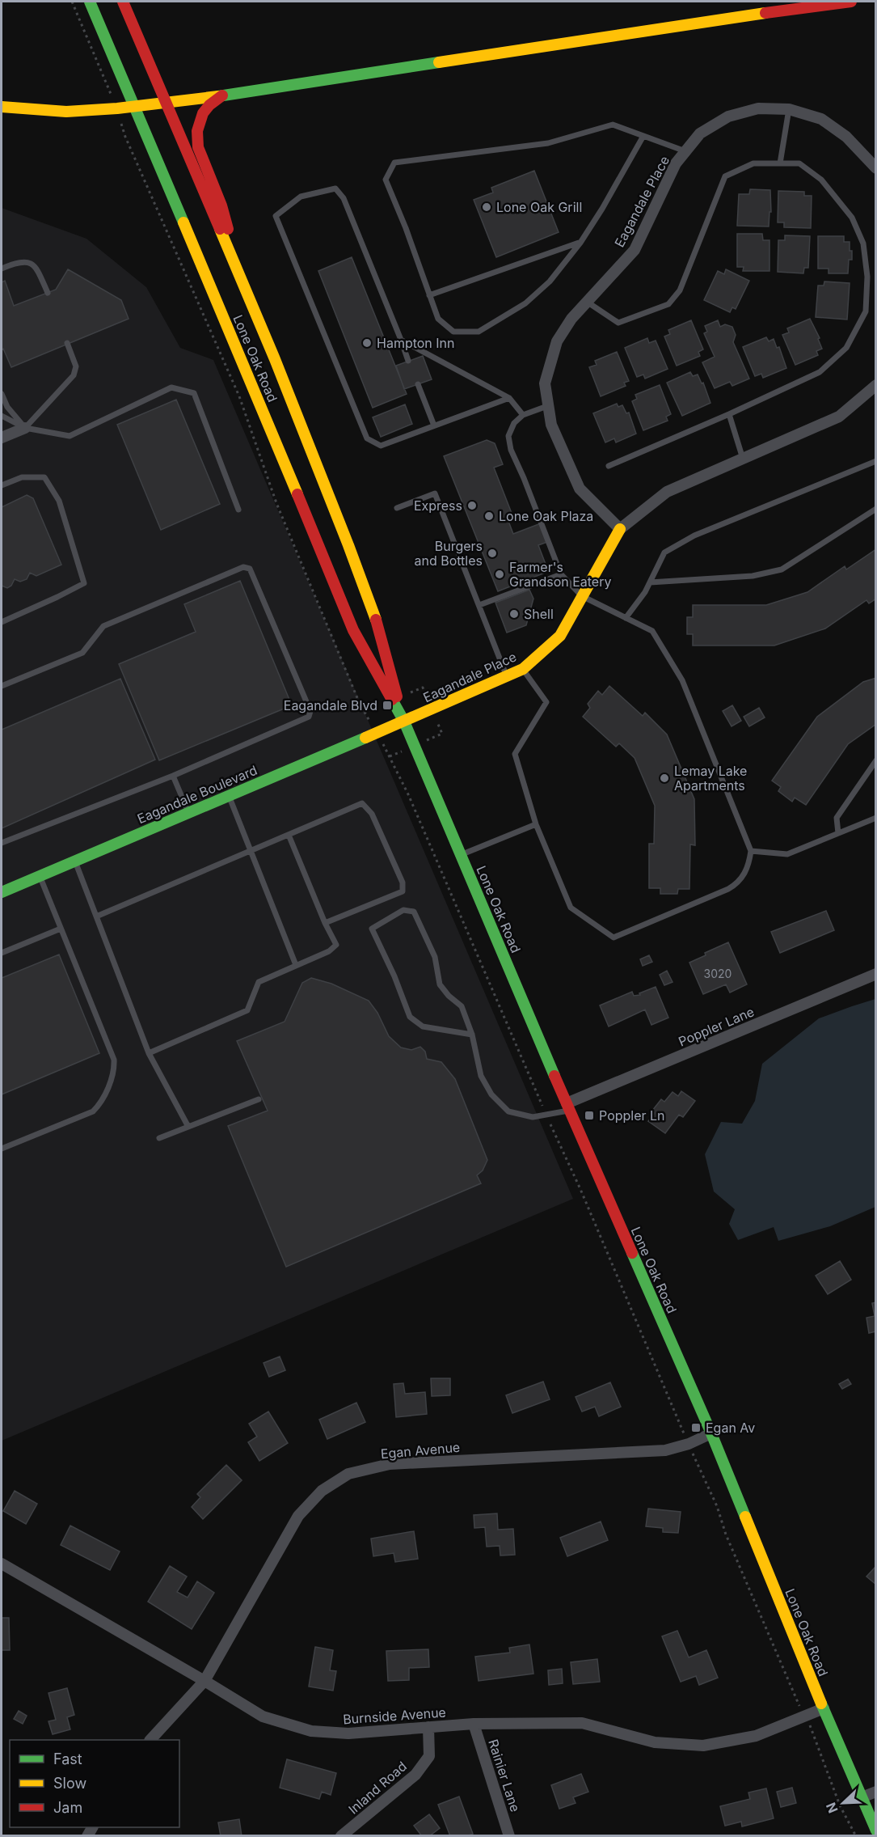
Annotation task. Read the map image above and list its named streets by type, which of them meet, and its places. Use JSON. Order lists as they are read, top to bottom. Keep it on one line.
{"streets":{"main road":["Eagandale Place","Lone Oak Road","Eagandale Boulevard"],"street":["Poppler Lane","Egan Avenue","Burnside Avenue","Rainier Lane","Inland Road"]},"crossings":[["Eagandale Place","Lone Oak Road"],["Eagandale Place","Eagandale Boulevard"],["Lone Oak Road","Eagandale Boulevard"],["Lone Oak Road","Poppler Lane"],["Lone Oak Road","Egan Avenue"],["Lone Oak Road","Burnside Avenue"],["Egan Avenue","Burnside Avenue"],["Burnside Avenue","Rainier Lane"],["Burnside Avenue","Inland Road"]],"places":{"other":["Lone Oak Grill","Hampton Inn","Express","Lone Oak Plaza","Burgers and Bottles","Farmer's Grandson Eatery","Shell","Lemay Lake Apartments"],"transit":["Eagandale Blvd","Poppler Ln","Egan Av"]},"house_numbers":["3020"],"legend":["Fast","Slow","Jam"],"north":"bottom left"}
